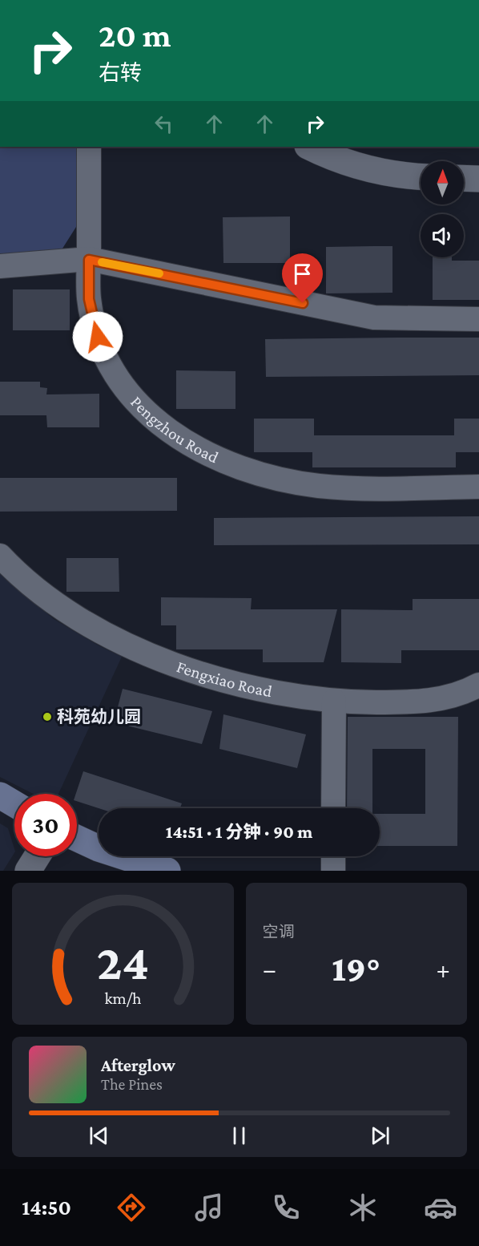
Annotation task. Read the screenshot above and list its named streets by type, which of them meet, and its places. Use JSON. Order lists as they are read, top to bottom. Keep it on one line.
{"streets":{"street":["Pengzhou Road","Fengxiao Road"]},"places":["科苑幼儿园"],"north":"top","page":{"turn":["20 m","右转"],"limit":"30","trip":"14:51 · 1 分钟 · 90 m","tile":"空调","heat":["−","19°","+"],"song":["Afterglow","The Pines"],"tabs":"14:50","gauge":["24","km/h"]}}
